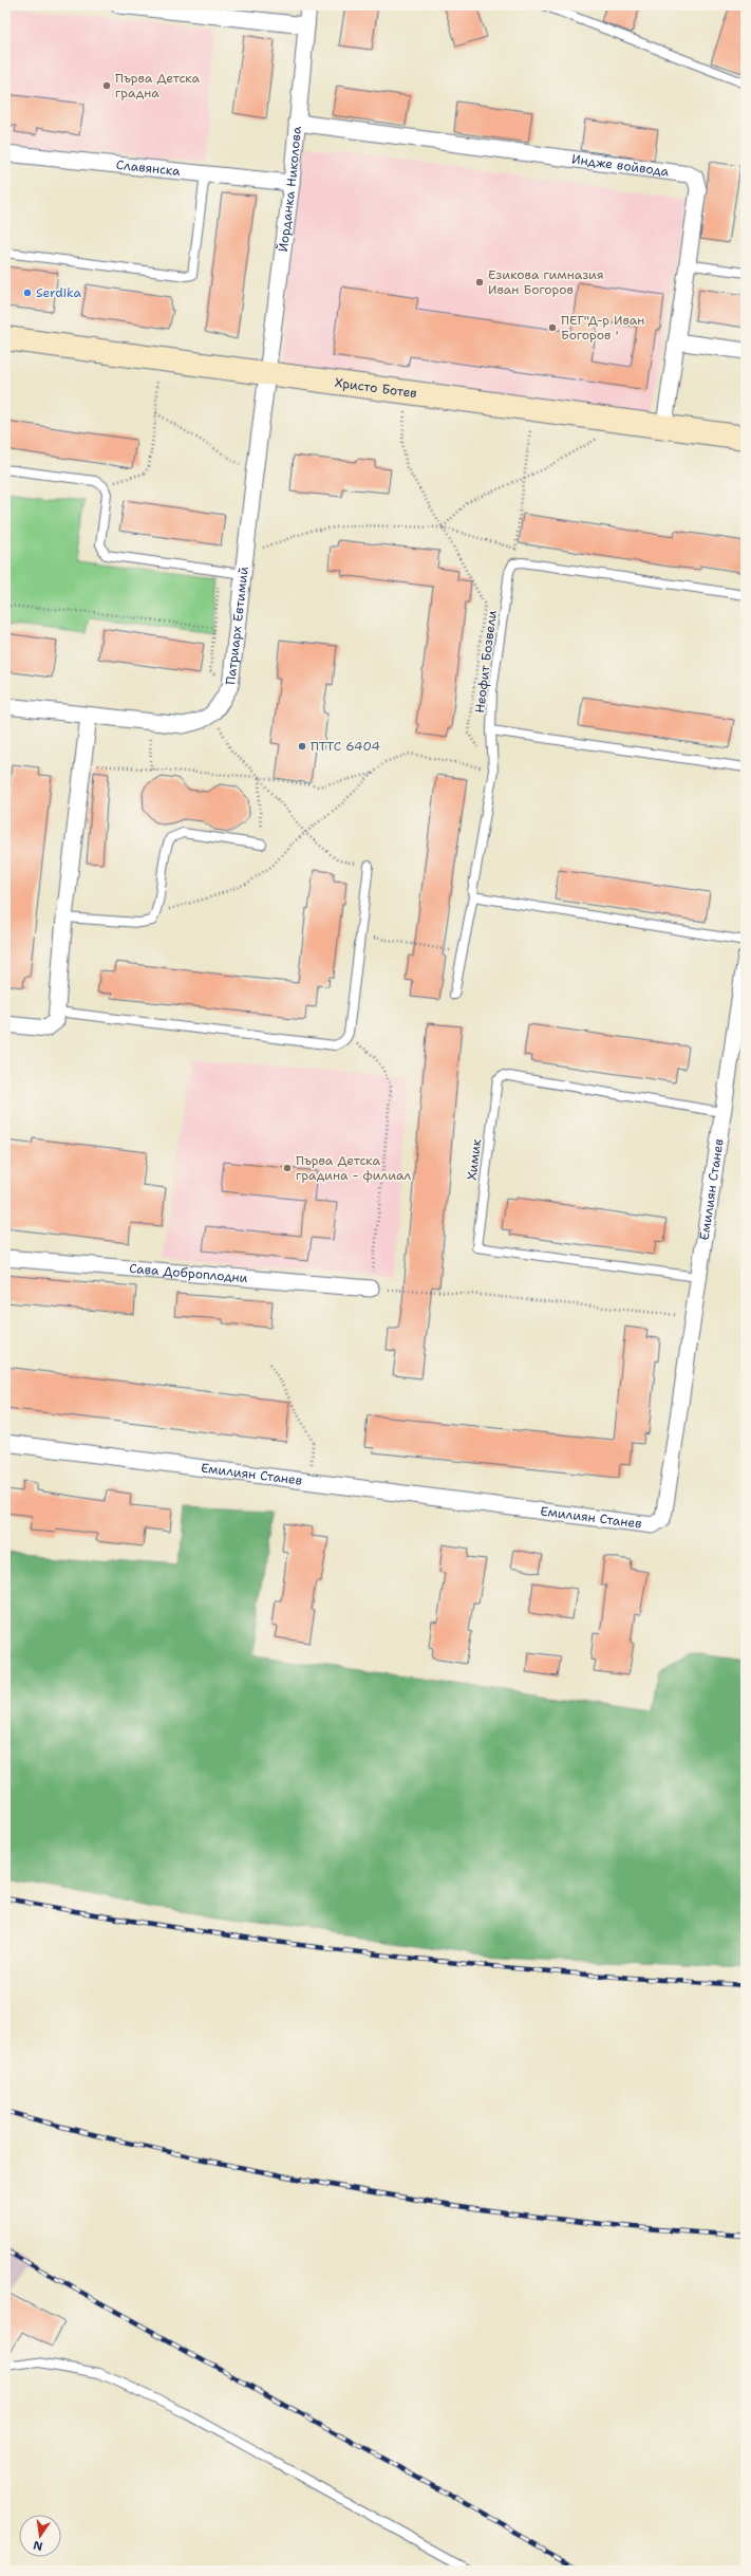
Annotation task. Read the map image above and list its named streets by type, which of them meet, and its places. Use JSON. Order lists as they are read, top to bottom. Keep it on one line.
{"streets":{"street":["Индже войвода","Славянска","Йорданка Николова","Христо Ботев","Патриарх Евтимий","Емилиян Станев","Сава Доброплодни"],"lane":["Неофит Бозвели","Химик"]},"crossings":[["Индже войвода","Йорданка Николова"],["Индже войвода","Христо Ботев"],["Славянска","Йорданка Николова"],["Йорданка Николова","Христо Ботев"],["Йорданка Николова","Патриарх Евтимий"],["Христо Ботев","Патриарх Евтимий"],["Химик","Емилиян Станев"]],"places":["Първа Детска градна","Езикова гимназия Иван Богоров","Serdika","ПЕГ\"Д-р Иван Богоров '","ПТТС 6404","Първа Детска градина - филиал"],"north":"bottom"}
